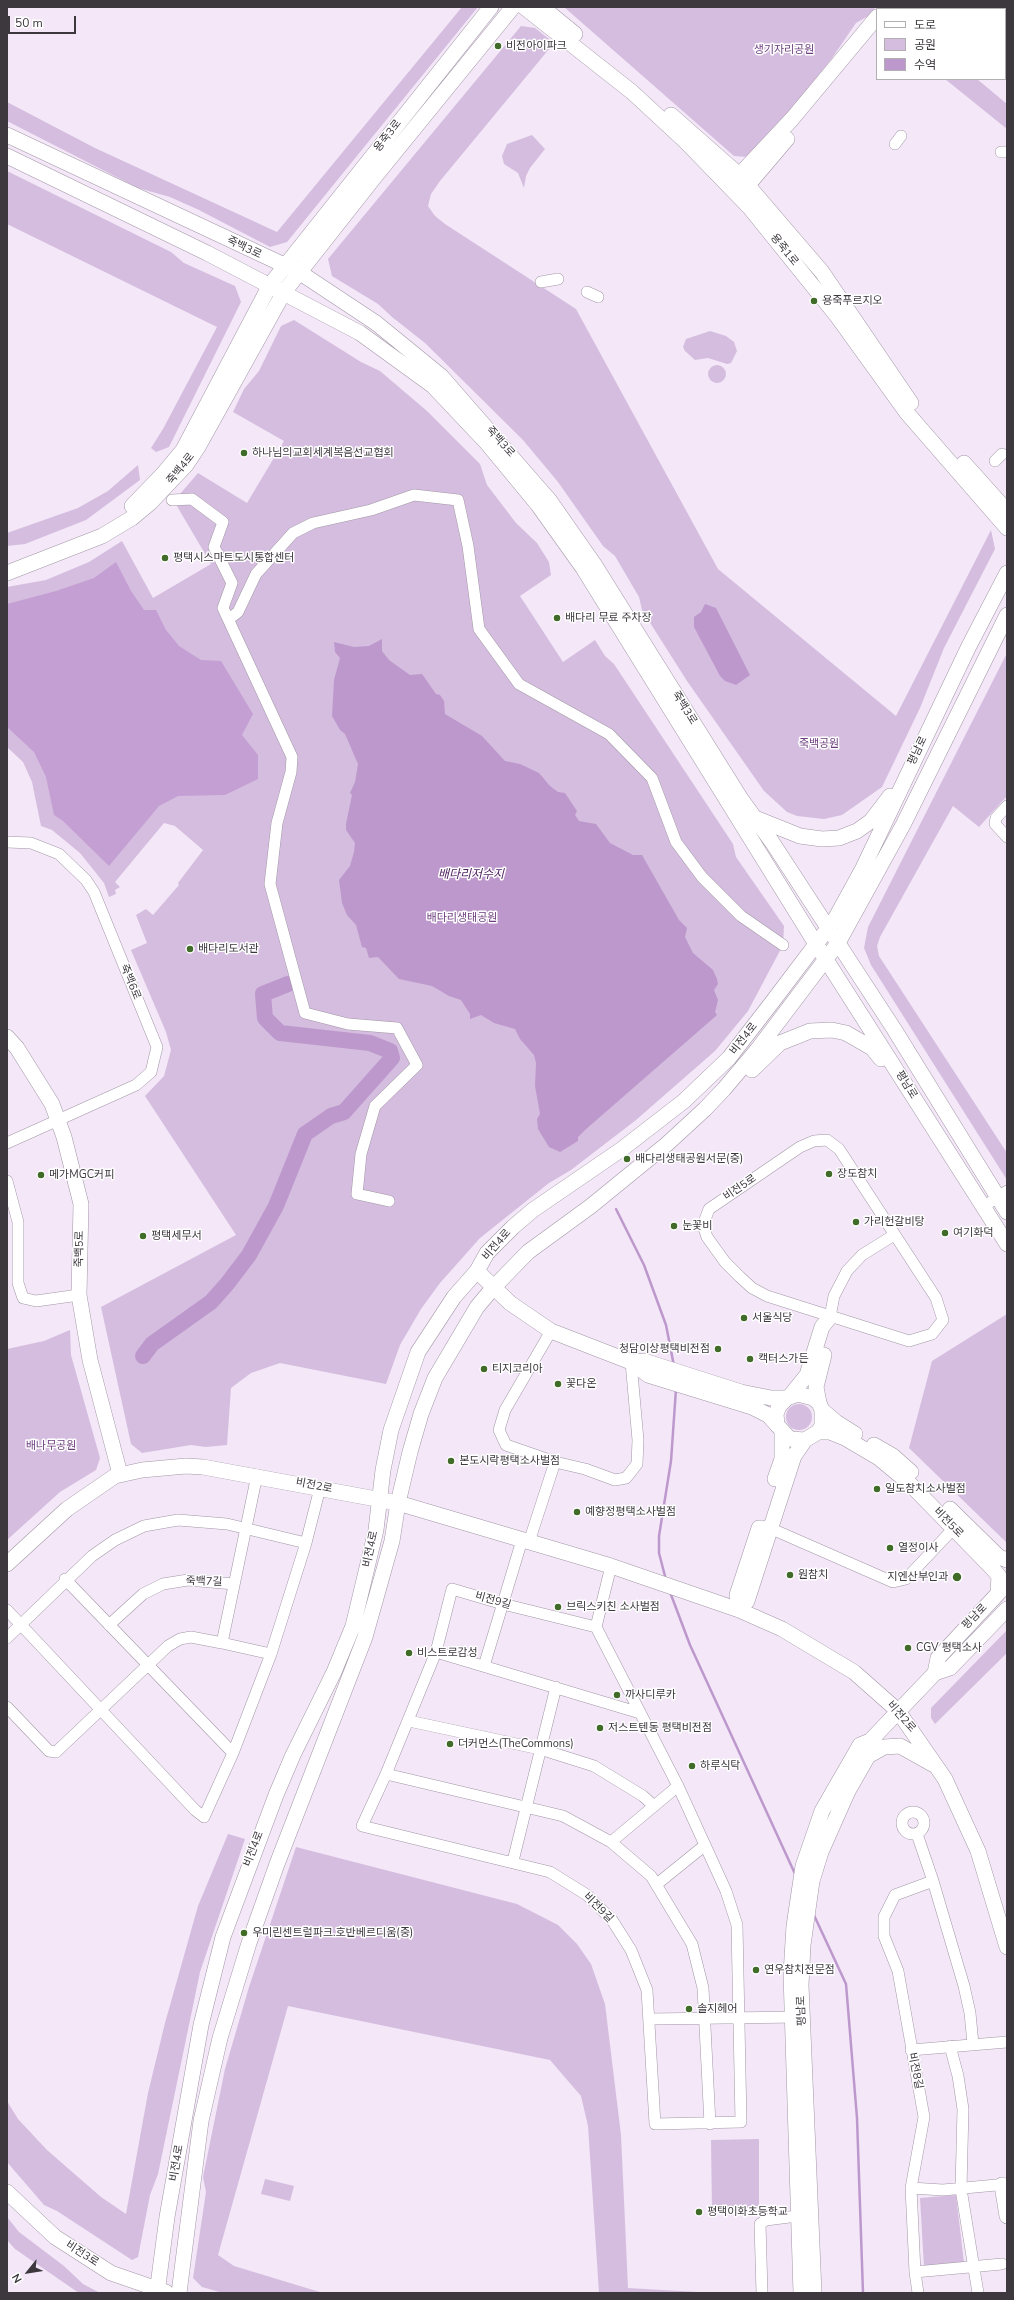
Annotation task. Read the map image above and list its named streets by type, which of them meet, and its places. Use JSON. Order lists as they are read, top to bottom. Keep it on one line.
{"streets":{"street":["용죽3로","죽백3로","용죽1로","죽백4로","평남로","죽백6로","비전4로","비전5로","죽백5로","비전2로","죽백7길","비전9길","비전8길","비전3로"]},"crossings":[["용죽3로","죽백3로"],["용죽3로","죽백4로"],["죽백3로","죽백4로"],["죽백3로","평남로"],["죽백3로","비전4로"],["평남로","비전4로"],["평남로","비전5로"],["평남로","비전2로"],["죽백6로","죽백5로"],["비전4로","비전2로"],["비전4로","비전3로"],["죽백5로","비전2로"]],"water":["배다리저수지"],"parks":["생기자리공원","죽백공원","배다리생태공원","배나무공원"],"places":["비전아이파크","용죽푸르지오","하나님의교회세계복음선교협회","평택시스마트도시통합센터","배다리 무료 주차장","배다리도서관","배다리생태공원서문(중)","장도참치","메가MGC커피","가리헌갈비탕","눈꽃비","여기화덕","평택세무서","서울식당","청담이상평택비전점","캑터스가든","티지코리아","꽃다온","본도시락평택소사벌점","일도참치소사벌점","예향정평택소사벌점","열정이사","원참치","지엔산부인과","브릭스키친 소사벌점","CGV 평택소사","비스트로감성","까사디루카","저스트텐동 평택비전점","더커먼스(TheCommons)","하루식탁","우미린센트럴파크.호반베르디움(중)","연우참치전문점","솔지헤어","평택이화초등학교"],"legend":["도로","공원","수역"],"scale_bar":"50 m","north":"bottom left"}
